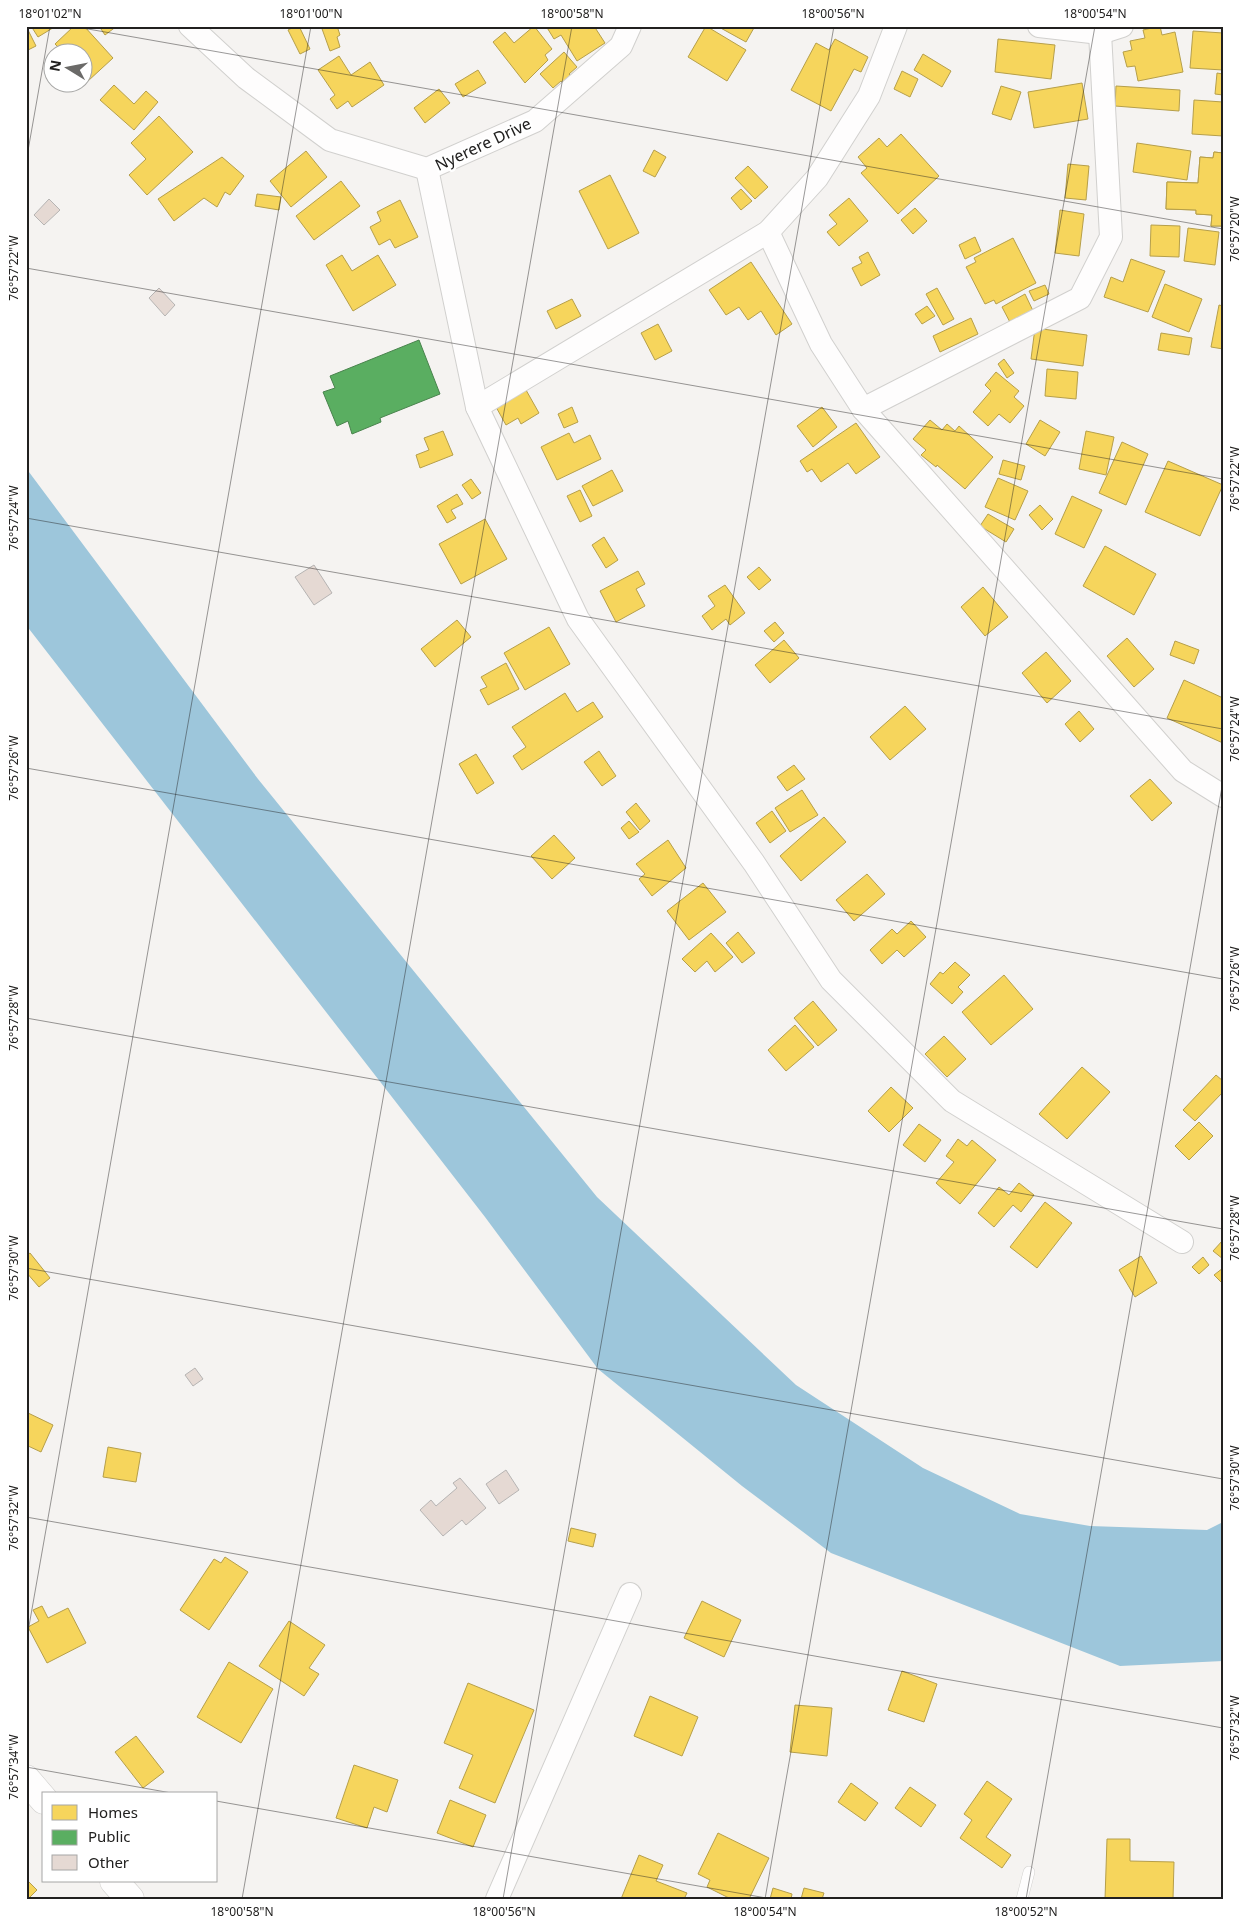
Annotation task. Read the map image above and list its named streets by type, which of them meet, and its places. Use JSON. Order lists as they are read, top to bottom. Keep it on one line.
{"streets":{"street":["Nyerere Drive"]},"legend":["Homes","Public","Other"],"north":"left","coordinates":["18°01'02\"N","18°01'00\"N","18°00'58\"N","18°00'56\"N","18°00'54\"N","76°57'20\"W","76°57'22\"W","76°57'24\"W","76°57'26\"W","76°57'28\"W","76°57'30\"W","76°57'32\"W","76°57'34\"W","18°00'52\"N"]}
